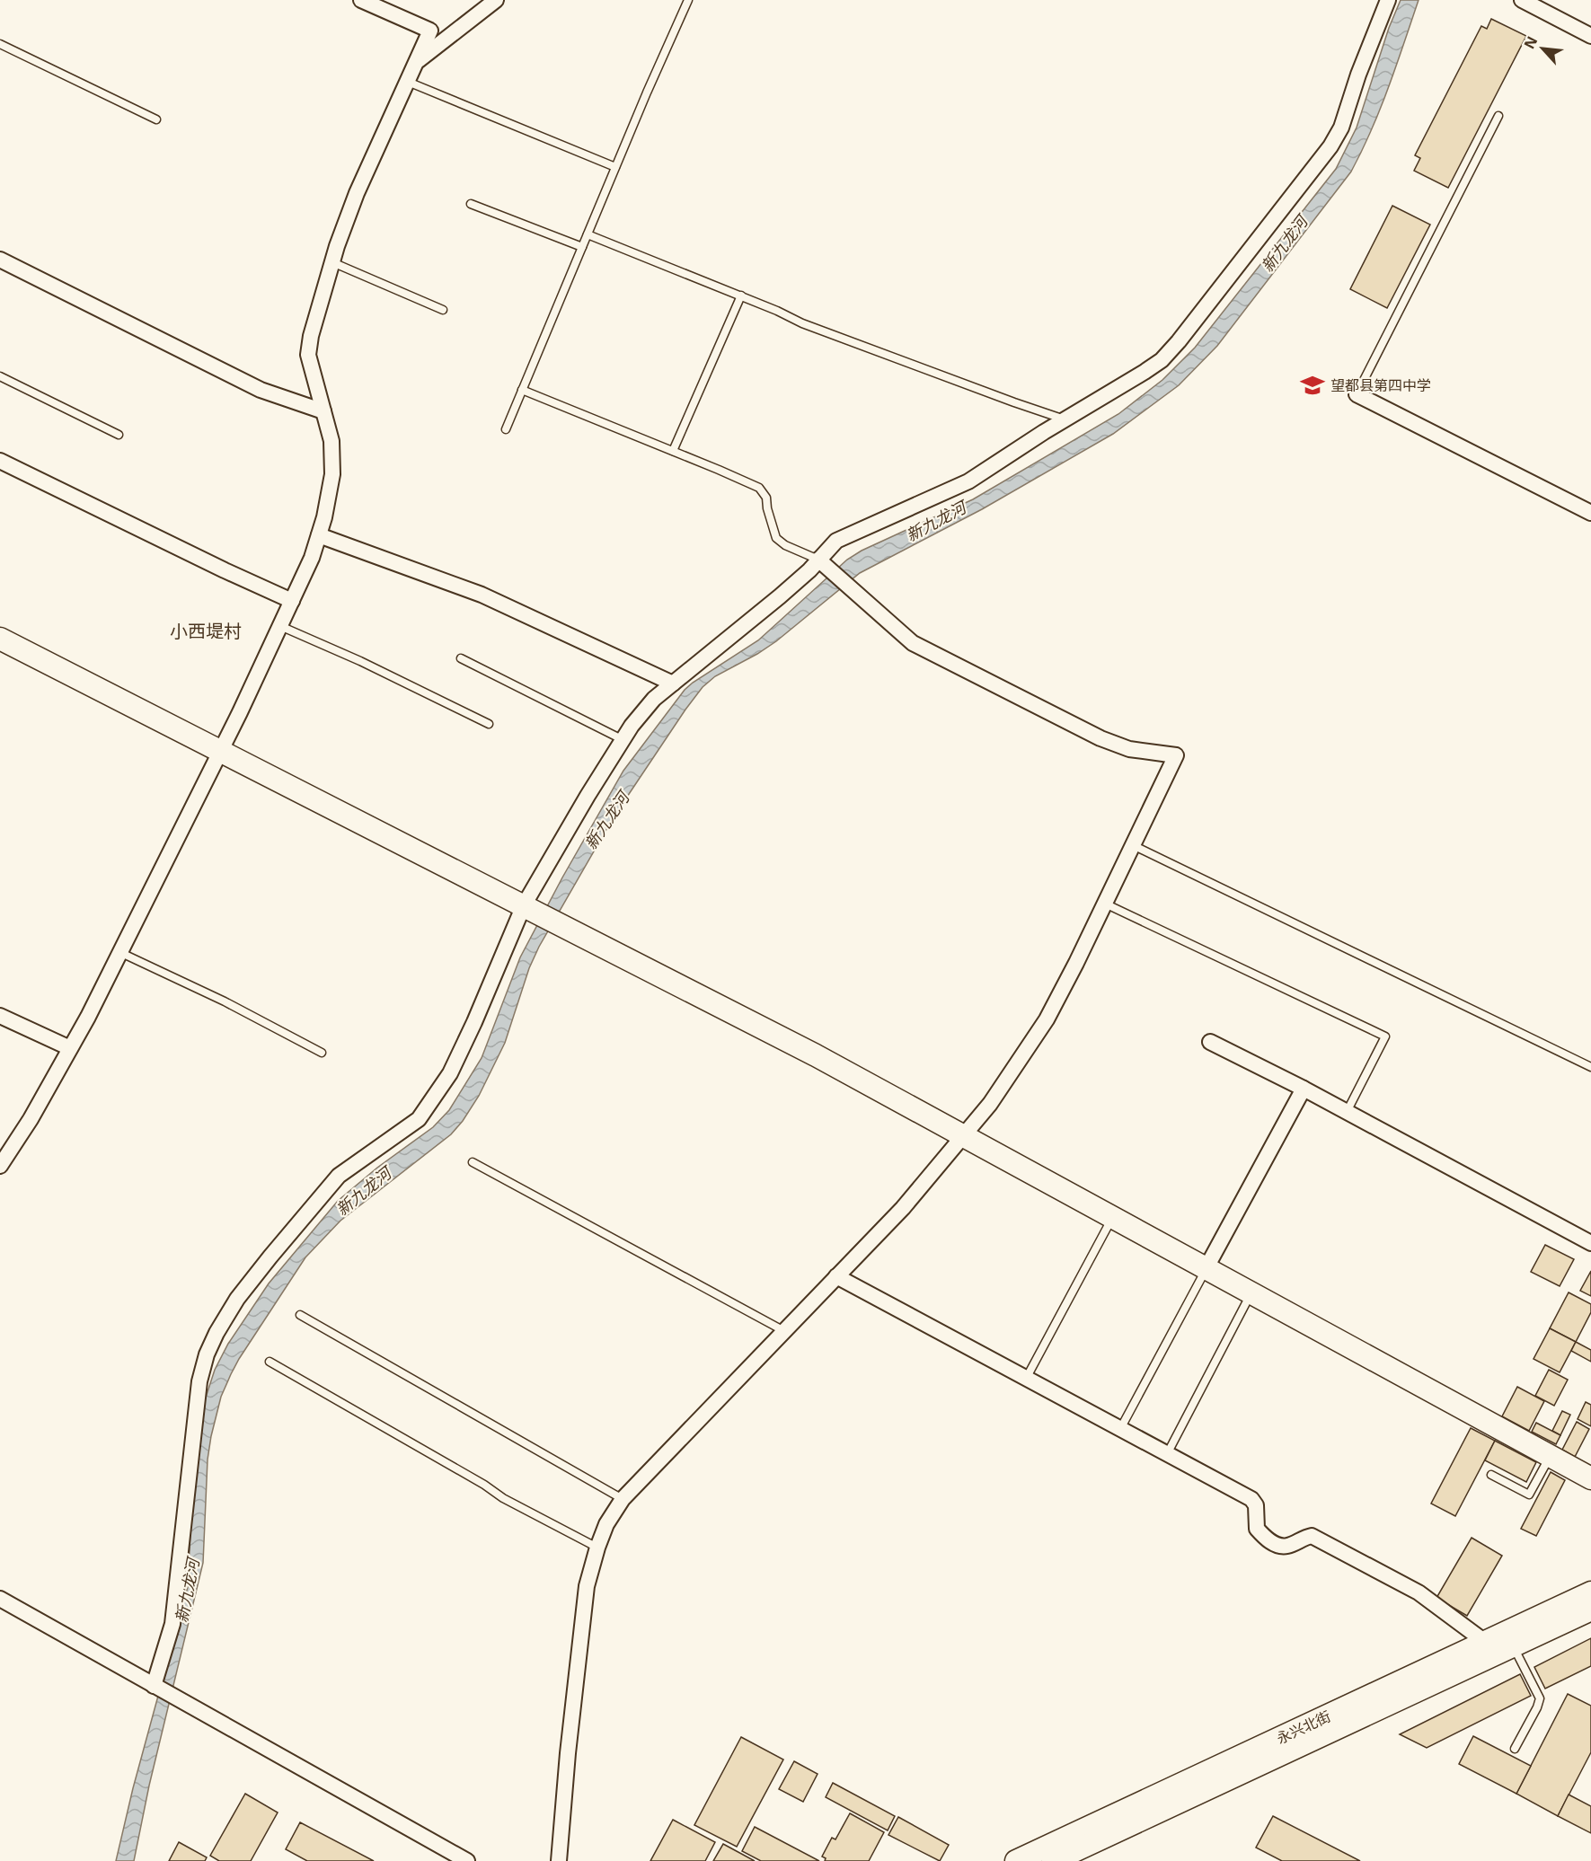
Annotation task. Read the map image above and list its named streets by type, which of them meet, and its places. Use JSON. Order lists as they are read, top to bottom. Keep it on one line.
{"streets":{"street":["永兴北街"]},"districts":["小西堤村"],"water":["新九龙河"],"places":{"school or university":["望都县第四中学"]},"north":"top left"}
